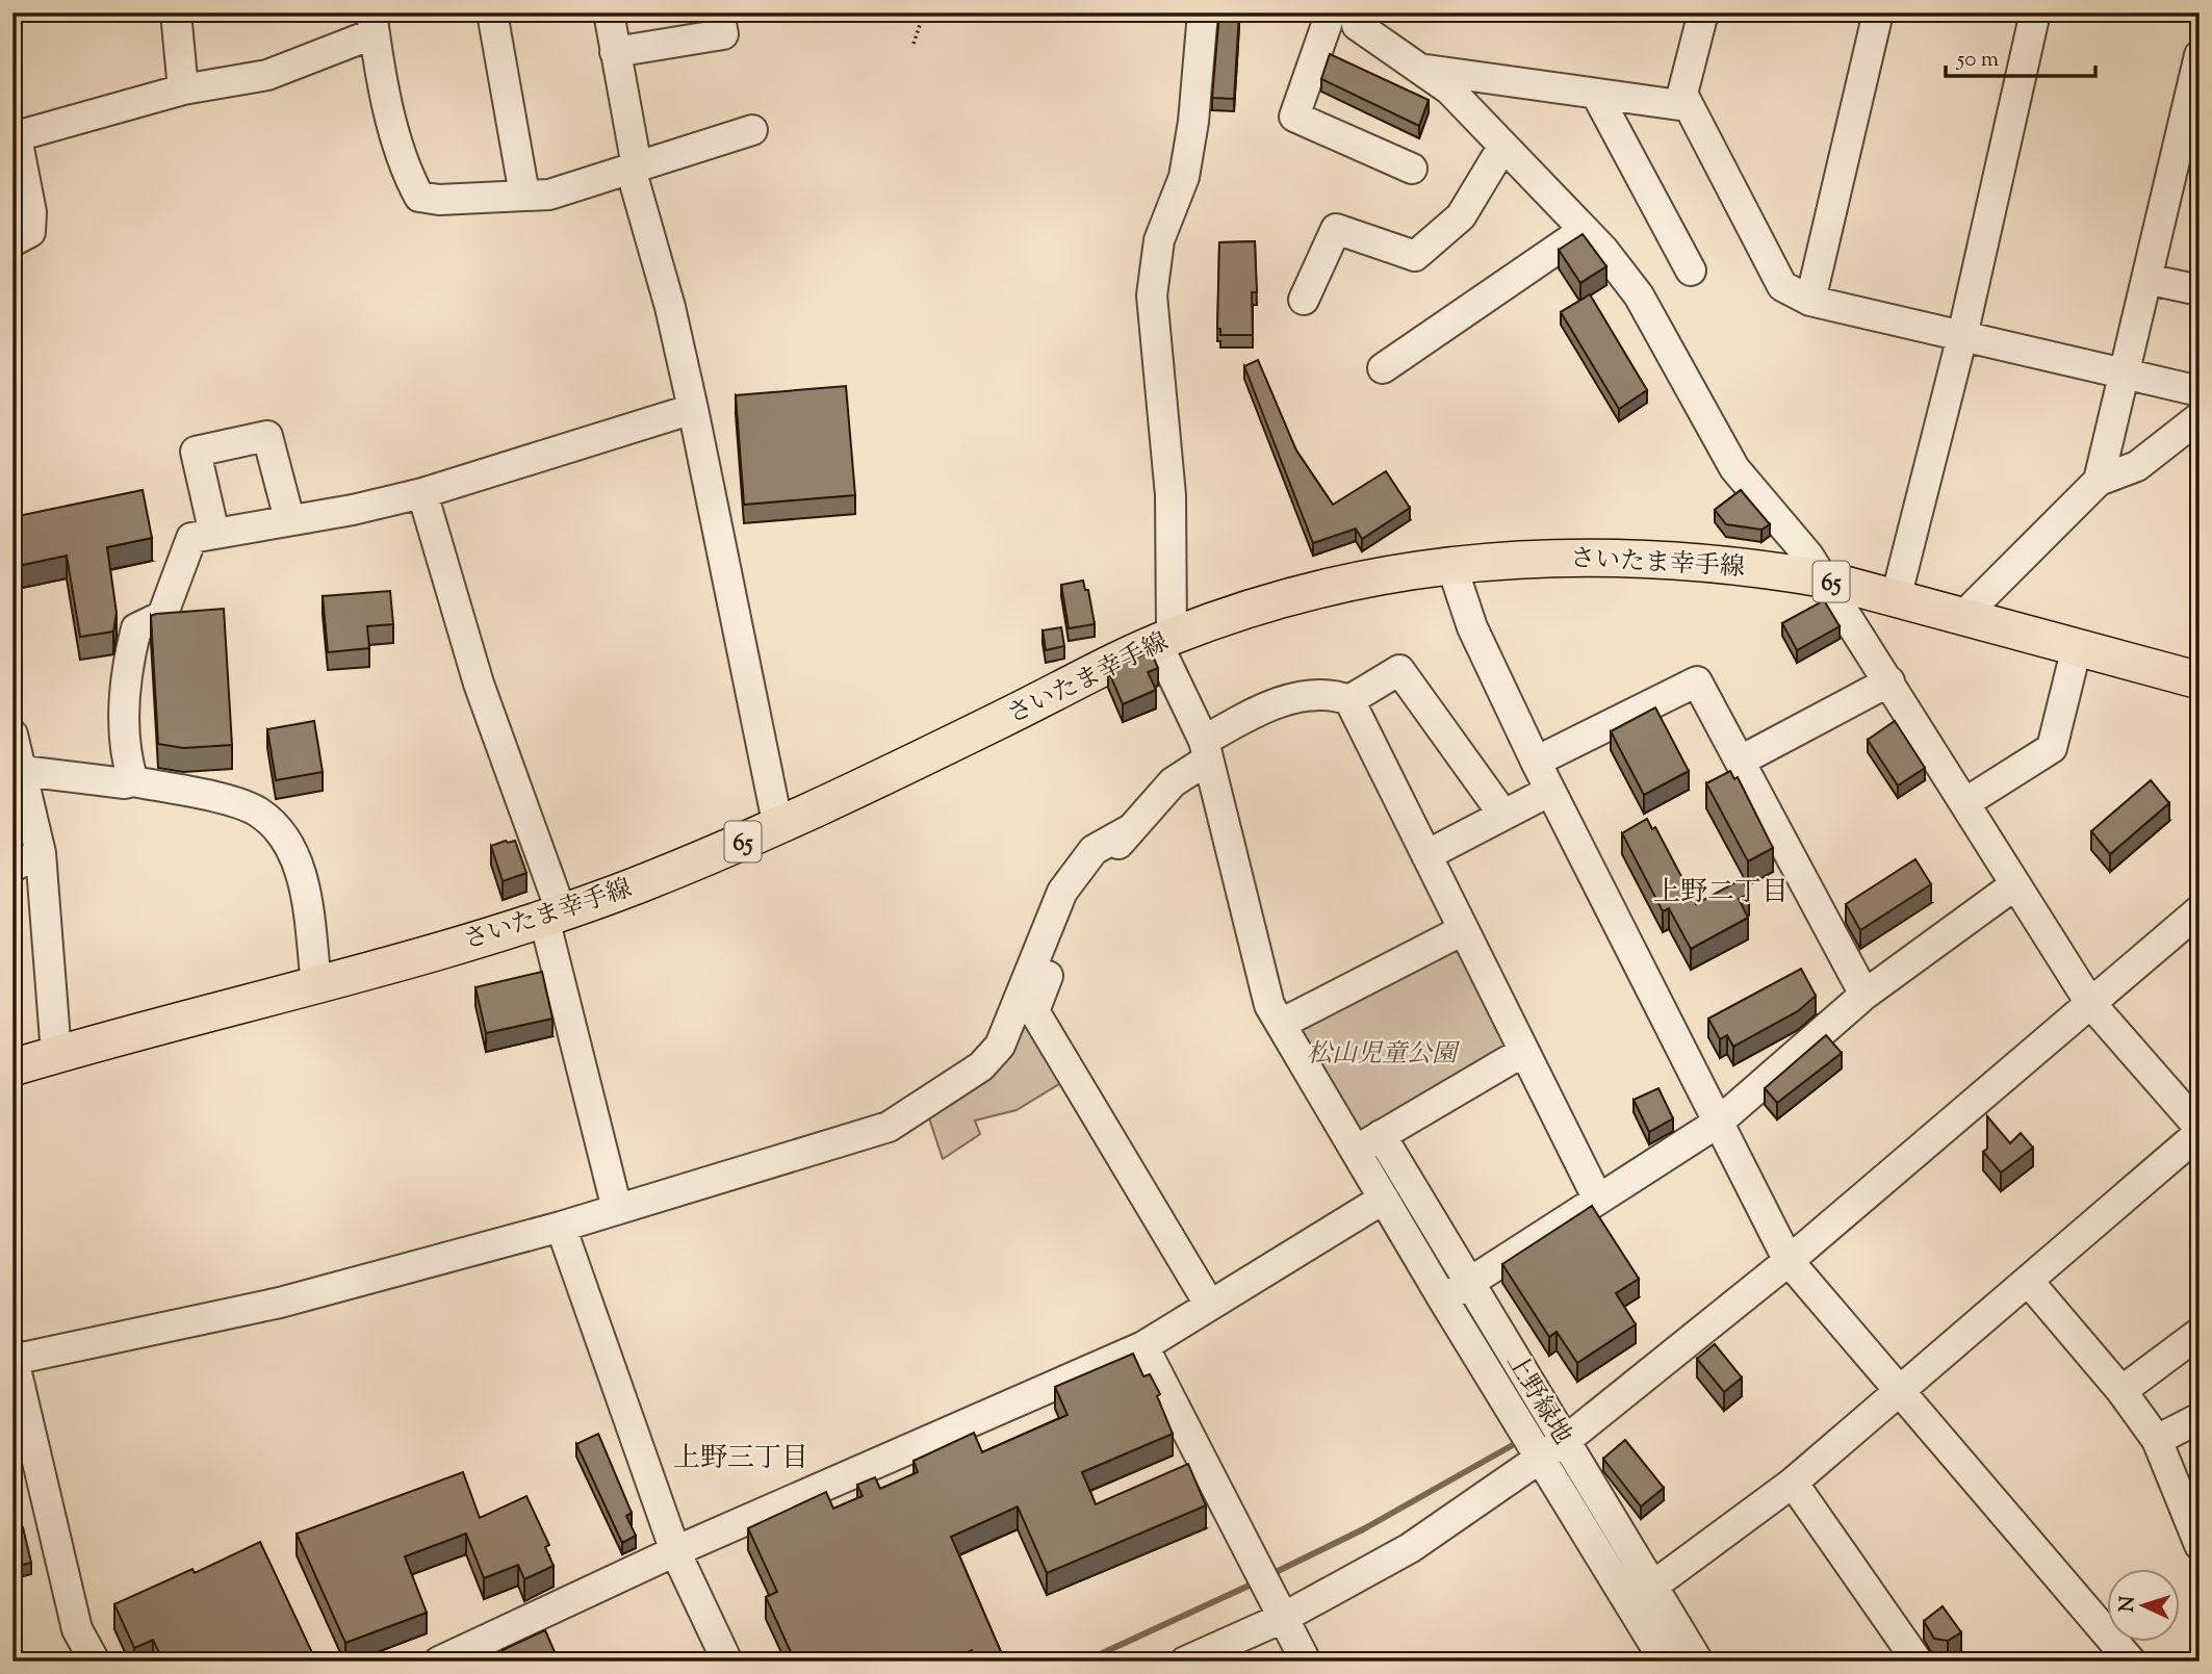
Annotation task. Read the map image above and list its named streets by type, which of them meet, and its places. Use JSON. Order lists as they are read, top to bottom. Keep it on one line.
{"streets":{"main road":["さいたま幸手線","65"],"street":["上野緑地"]},"districts":["上野二丁目","上野三丁目"],"parks":["松山児童公園"],"scale_bar":"50 m","north":"left"}
